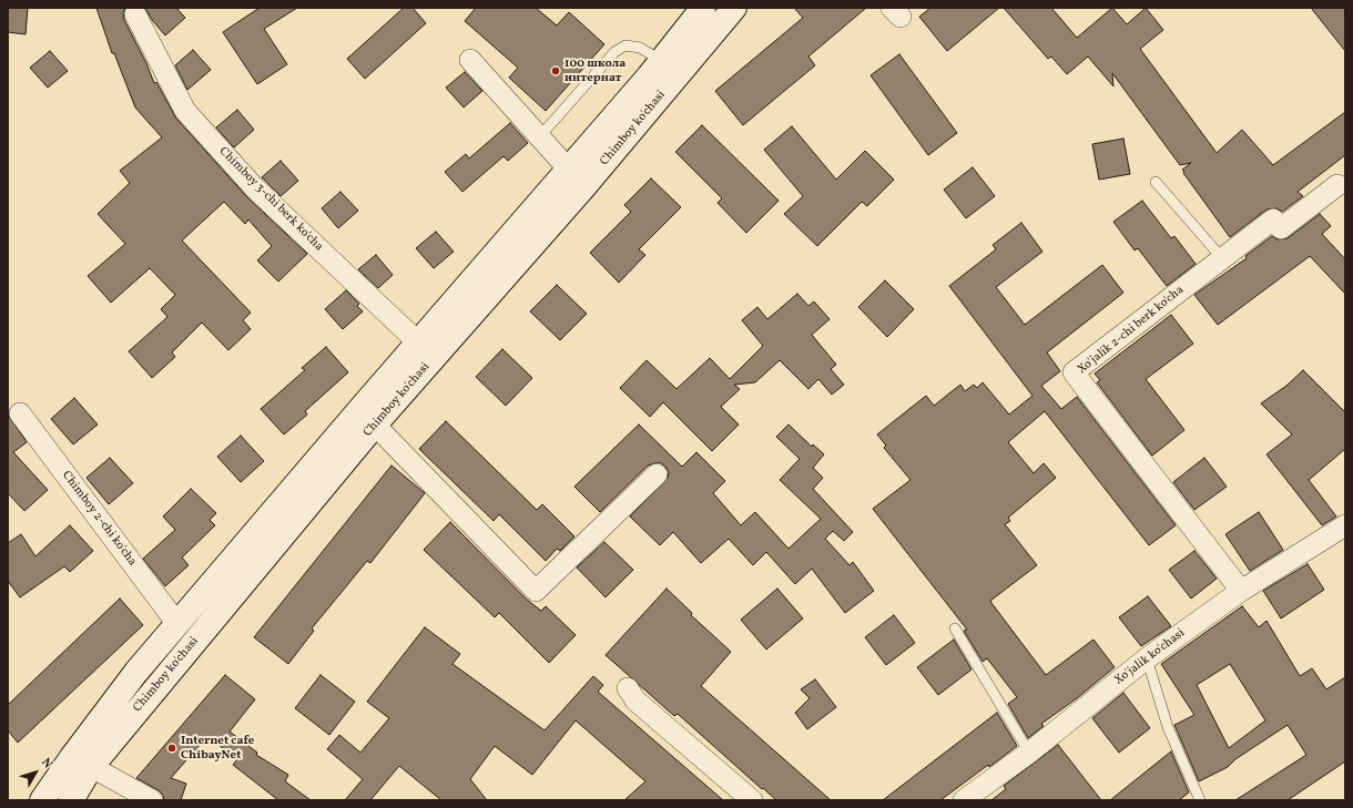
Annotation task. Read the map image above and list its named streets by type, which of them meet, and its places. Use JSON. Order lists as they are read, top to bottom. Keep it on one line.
{"streets":{"main road":["Chimboy ko'chasi"],"street":["Chimboy 3-chi berk ko'cha","Xo'jalik 2-chi berk ko'cha","Chimboy 2-chi ko'cha","Xo'jalik ko'chasi"]},"crossings":[["Chimboy ko'chasi","Chimboy 3-chi berk ko'cha"],["Chimboy ko'chasi","Chimboy 2-chi ko'cha"],["Xo'jalik 2-chi berk ko'cha","Xo'jalik ko'chasi"]],"places":["100 школа интернат","Internet cafe ChibayNet"],"north":"top right"}
